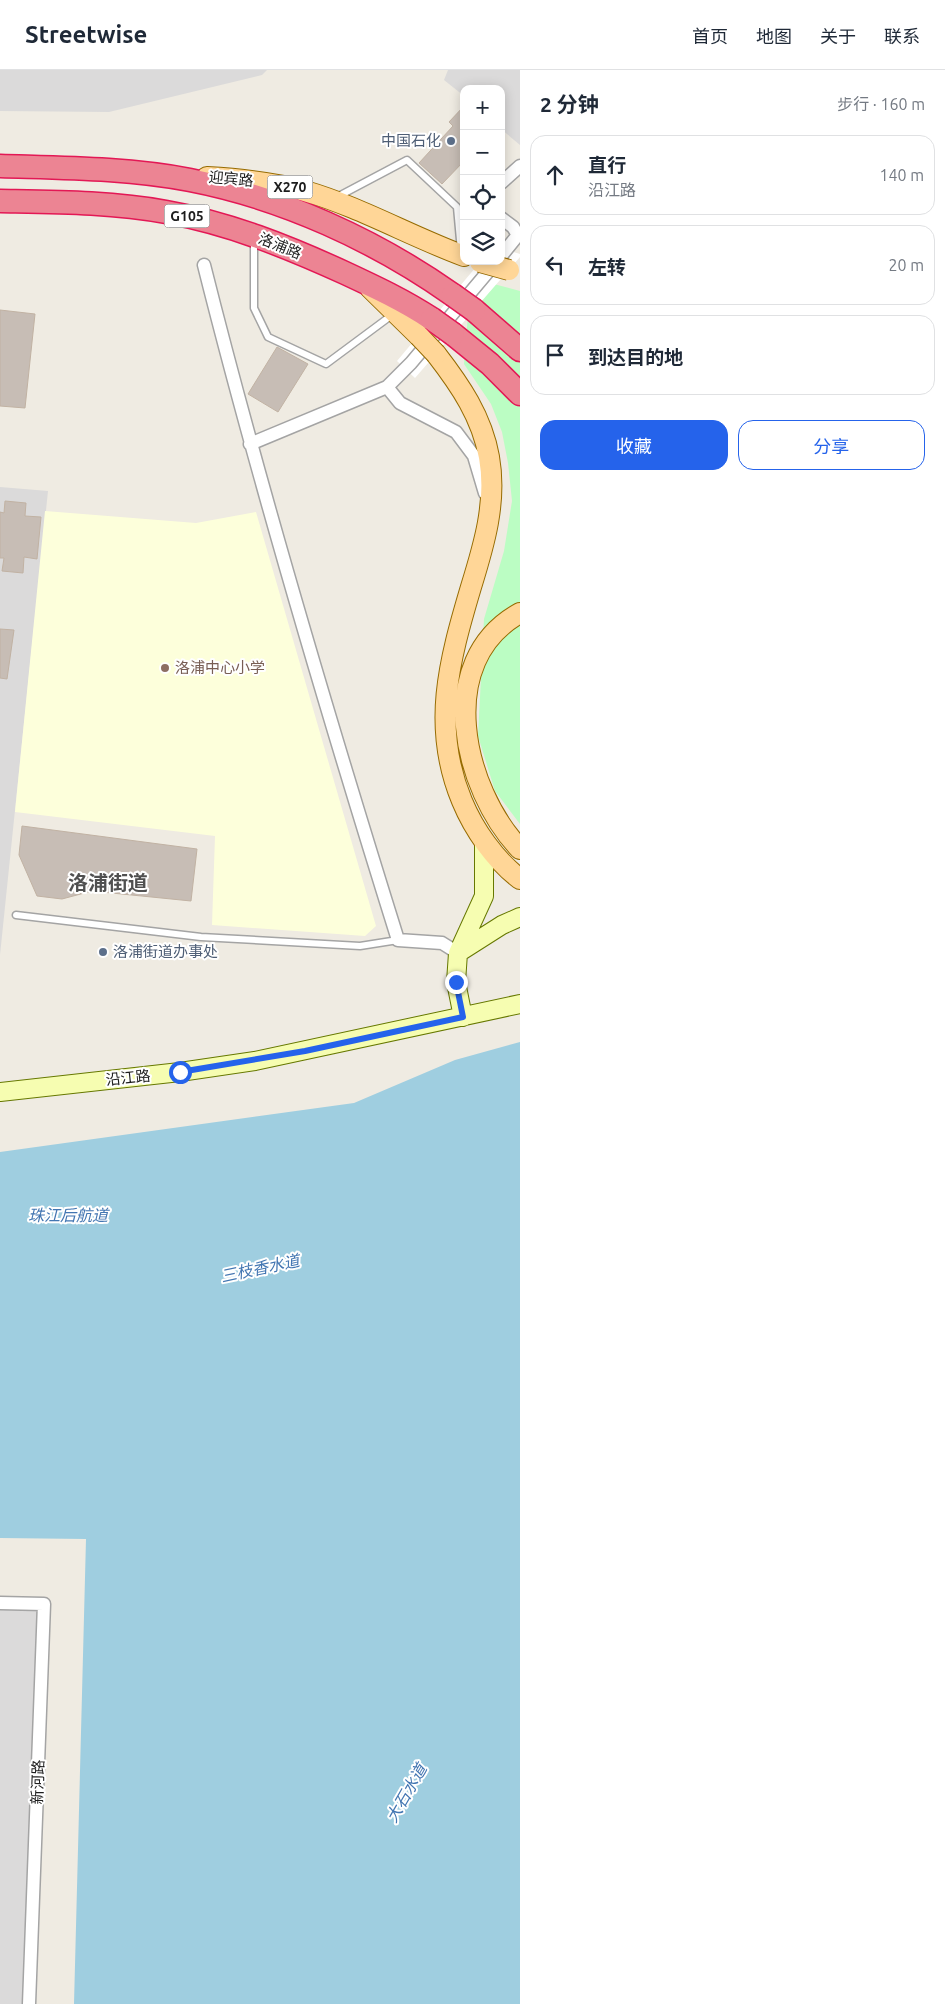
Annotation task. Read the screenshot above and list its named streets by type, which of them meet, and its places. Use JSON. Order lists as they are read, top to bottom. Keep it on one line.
{"streets":{"highway":["G105","洛浦路"],"main road":["迎宾路","X270"],"street":["沿江路","新河路"]},"crossings":[["迎宾路","G105"]],"districts":["洛浦街道"],"water":["珠江后航道","三枝香水道","大石水道"],"places":["中国石化","洛浦中心小学","洛浦街道办事处"],"page":{"header":"Streetwise","nav":["首页","地图","关于","联系"],"heading":["2 分钟","步行 · 160 m"],"map_buttons":["+","−"],"list":[["直行","沿江路","140 m"],["左转","20 m"],"到达目的地"],"buttons":["收藏","分享"]}}
